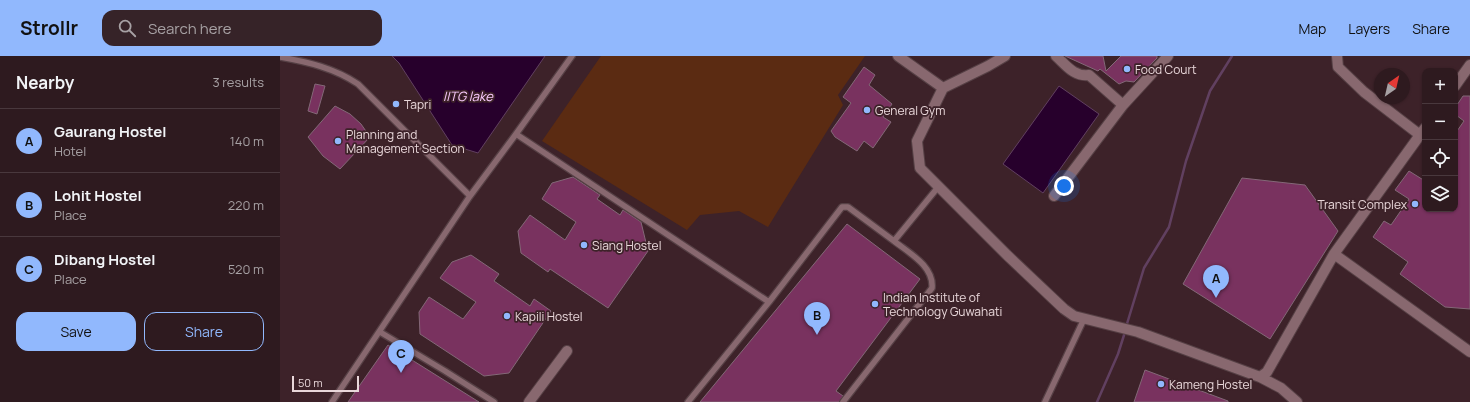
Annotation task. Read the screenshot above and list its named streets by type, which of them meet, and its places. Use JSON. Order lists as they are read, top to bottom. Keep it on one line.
{"water":["IITG lake"],"places":["Food Court","Tapri","General Gym","Planning and Management Section","Transit Complex","Siang Hostel","Indian Institute of Technology Guwahati","Kapili Hostel","Kameng Hostel"],"scale_bar":"50 m","north":"top right","page":{"header":"Strollr","search":"Search here","nav":["Map","Layers","Share"],"heading":["Nearby","3 results"],"map_buttons":["+","−"],"list":[{"mark":"A","name":"Gaurang Hostel","note":"Hotel","value":"140 m"},{"mark":"B","name":"Lohit Hostel","note":"Place","value":"220 m"},{"mark":"C","name":"Dibang Hostel","note":"Place","value":"520 m"}],"pins":["A","B","C"],"buttons":["Save","Share"],"scale":"50 m"}}
